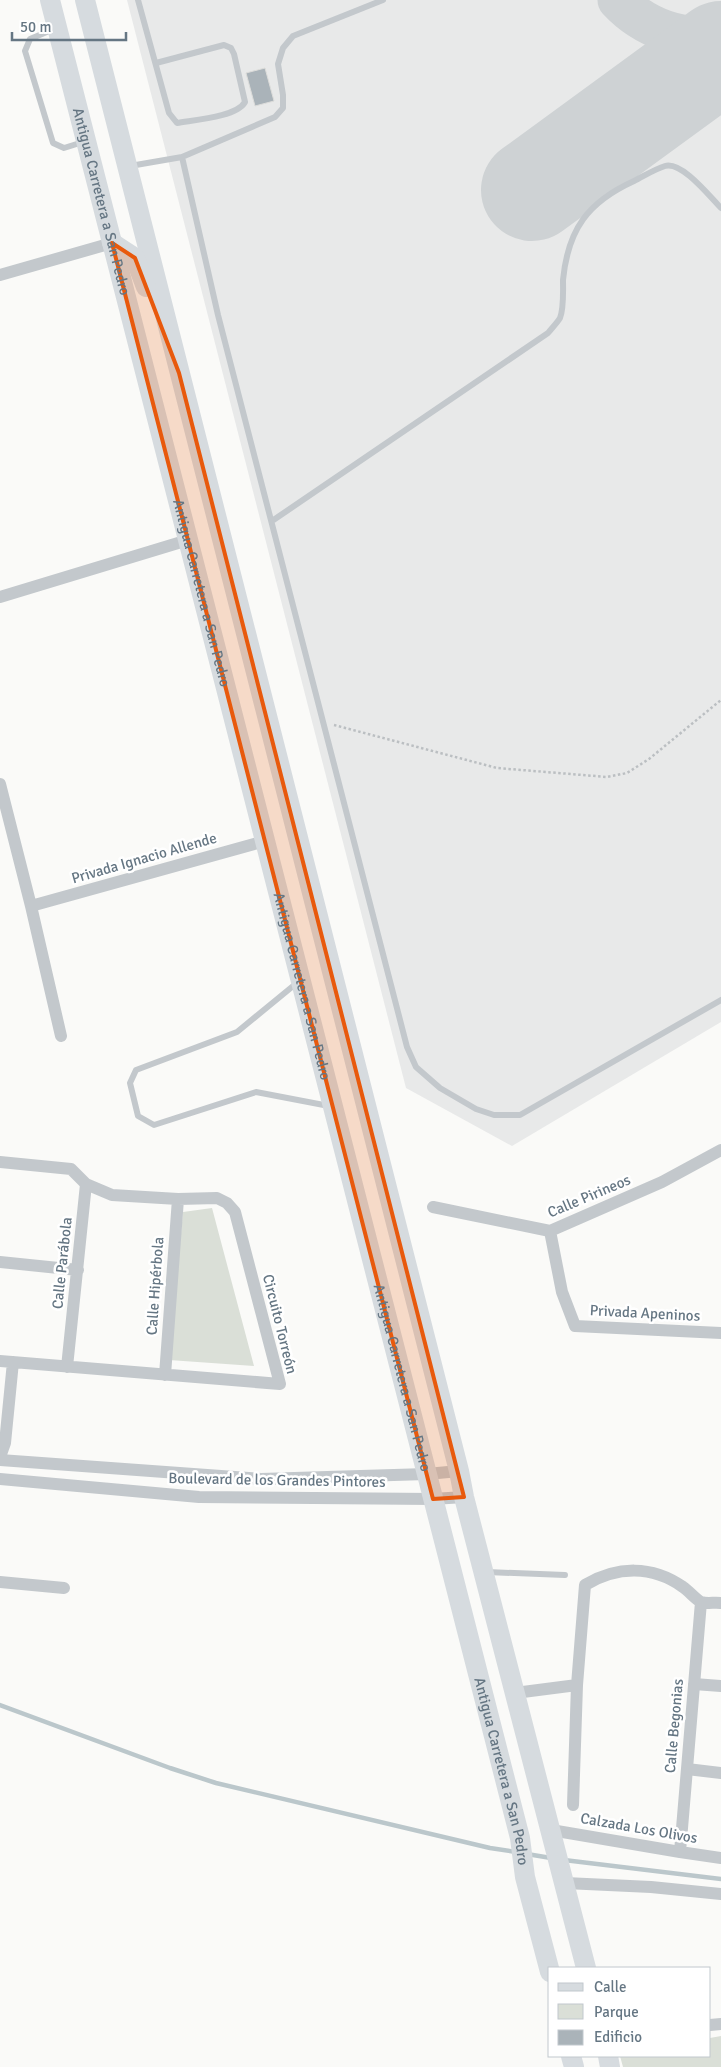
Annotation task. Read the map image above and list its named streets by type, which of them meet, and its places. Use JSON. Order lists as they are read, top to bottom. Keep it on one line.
{"streets":{"main road":["Antigua Carretera a San Pedro"],"street":["Privada Ignacio Allende","Calle Pirineos","Calle Parábola","Calle Hipérbola","Privada Apeninos","Circuito Torreón","Boulevard de los Grandes Pintores","Calle Begonias","Calzada Los Olivos"]},"crossings":[["Antigua Carretera a San Pedro","Privada Ignacio Allende"],["Antigua Carretera a San Pedro","Boulevard de los Grandes Pintores"],["Antigua Carretera a San Pedro","Calzada Los Olivos"],["Calle Pirineos","Privada Apeninos"],["Calle Parábola","Circuito Torreón"],["Calle Hipérbola","Circuito Torreón"],["Calle Begonias","Calzada Los Olivos"]],"legend":["Calle","Parque","Edificio"],"scale_bar":"50 m"}
